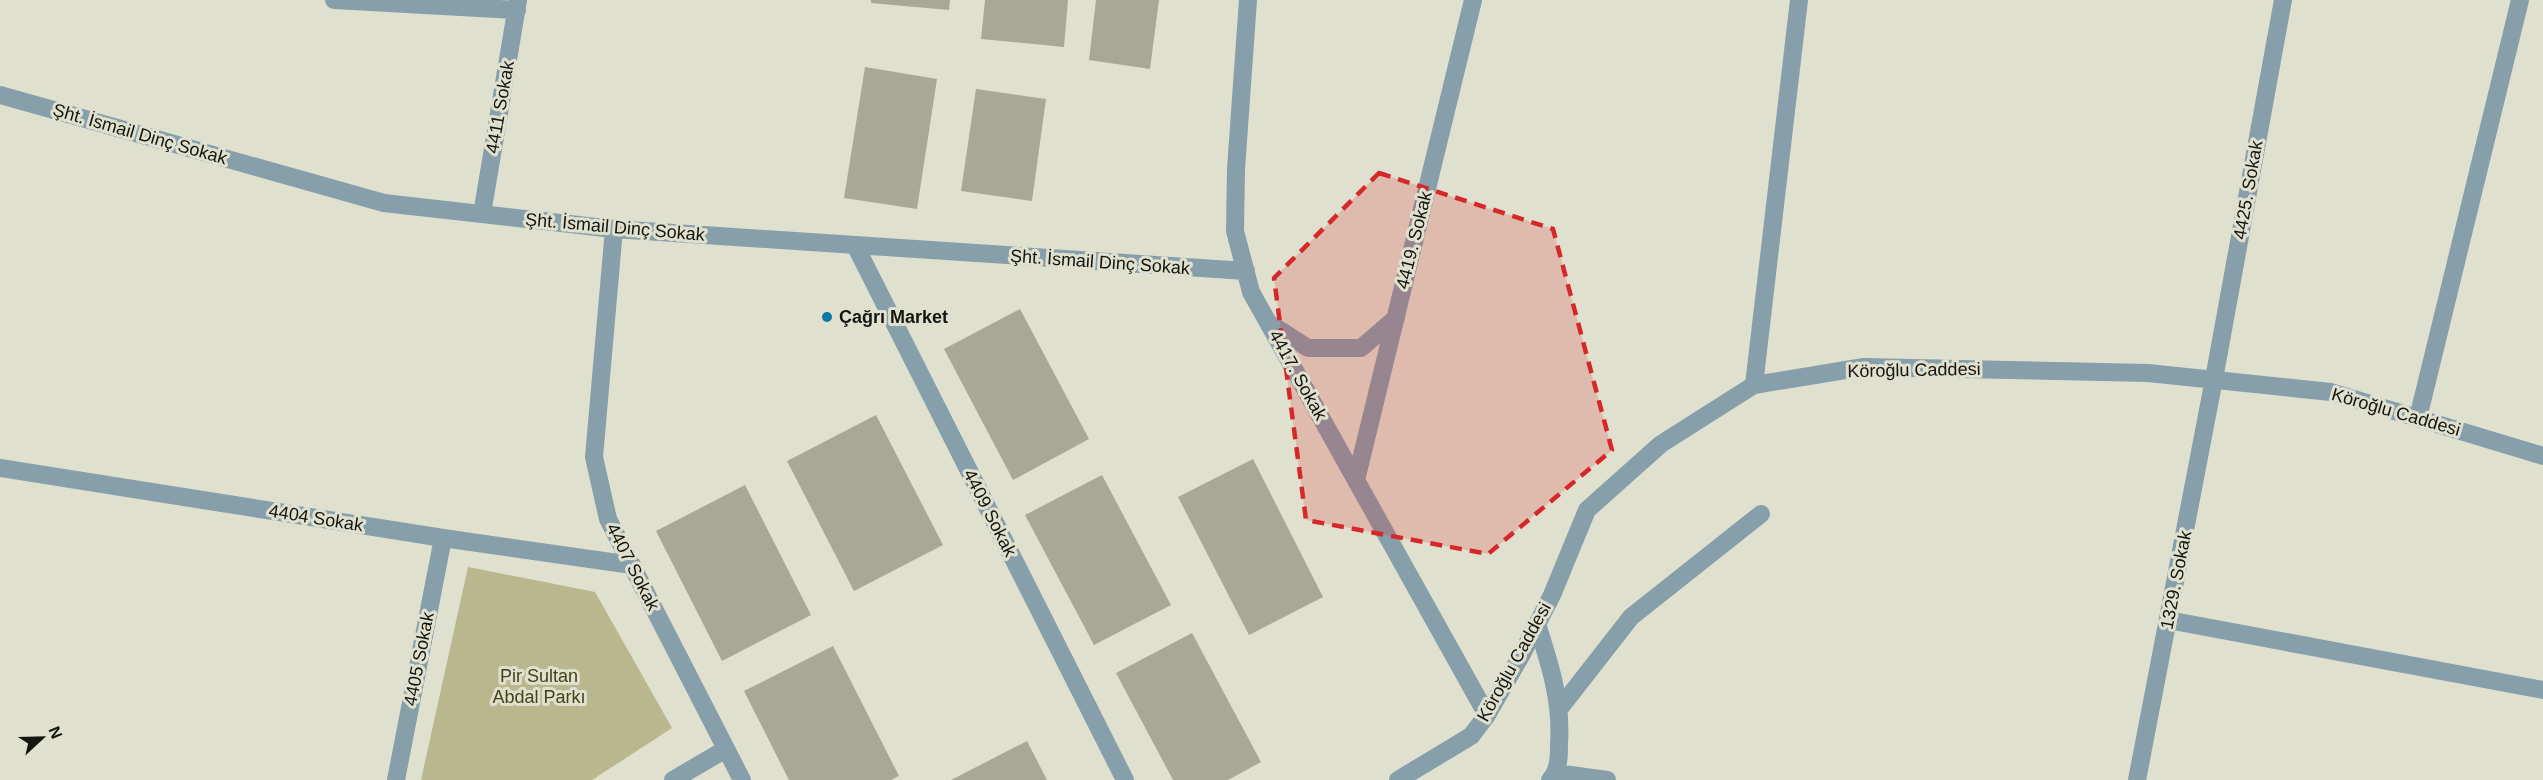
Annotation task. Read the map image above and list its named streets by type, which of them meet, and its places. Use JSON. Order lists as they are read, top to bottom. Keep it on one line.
{"streets":{"street":["4411 Sokak","Şht. İsmail Dinç Sokak","4425. Sokak","4419. Sokak","Köroğlu Caddesi","4417. Sokak","4409 Sokak","4404 Sokak","4407 Sokak","1329. Sokak","4405 Sokak"]},"crossings":[["4411 Sokak","Şht. İsmail Dinç Sokak"],["Şht. İsmail Dinç Sokak","4417. Sokak"],["Şht. İsmail Dinç Sokak","4409 Sokak"],["Şht. İsmail Dinç Sokak","4407 Sokak"],["4425. Sokak","Köroğlu Caddesi"],["4425. Sokak","1329. Sokak"],["4419. Sokak","4417. Sokak"],["Köroğlu Caddesi","4417. Sokak"],["Köroğlu Caddesi","1329. Sokak"],["4404 Sokak","4407 Sokak"],["4404 Sokak","4405 Sokak"]],"parks":["Pir Sultan Abdal Parkı"],"places":["Çağrı Market"],"north":"right"}
